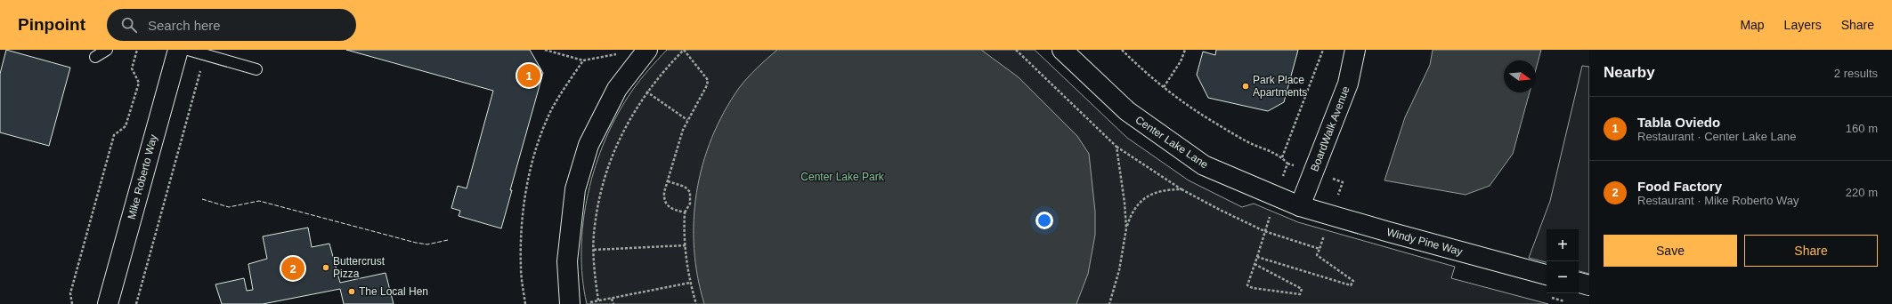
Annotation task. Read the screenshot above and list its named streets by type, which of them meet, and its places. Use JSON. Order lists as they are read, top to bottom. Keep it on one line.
{"streets":{"street":["BoardWalk Avenue","Center Lake Lane","Mike Roberto Way","Windy Pine Way"]},"crossings":[["BoardWalk Avenue","Center Lake Lane"],["BoardWalk Avenue","Windy Pine Way"],["Center Lake Lane","Windy Pine Way"]],"parks":["Center Lake Park"],"places":["Park Place Apartments","Buttercrust Pizza","The Local Hen"],"north":"right","page":{"header":"Pinpoint","search":"Search here","nav":["Map","Layers","Share"],"heading":["Nearby","2 results"],"pins":["1","2"],"list":[{"mark":"1","name":"Tabla Oviedo","note":"Restaurant · Center Lake Lane","value":"160 m"},{"mark":"2","name":"Food Factory","note":"Restaurant · Mike Roberto Way","value":"220 m"}],"buttons":["Save","Share"],"map_buttons":["+","−"]}}
